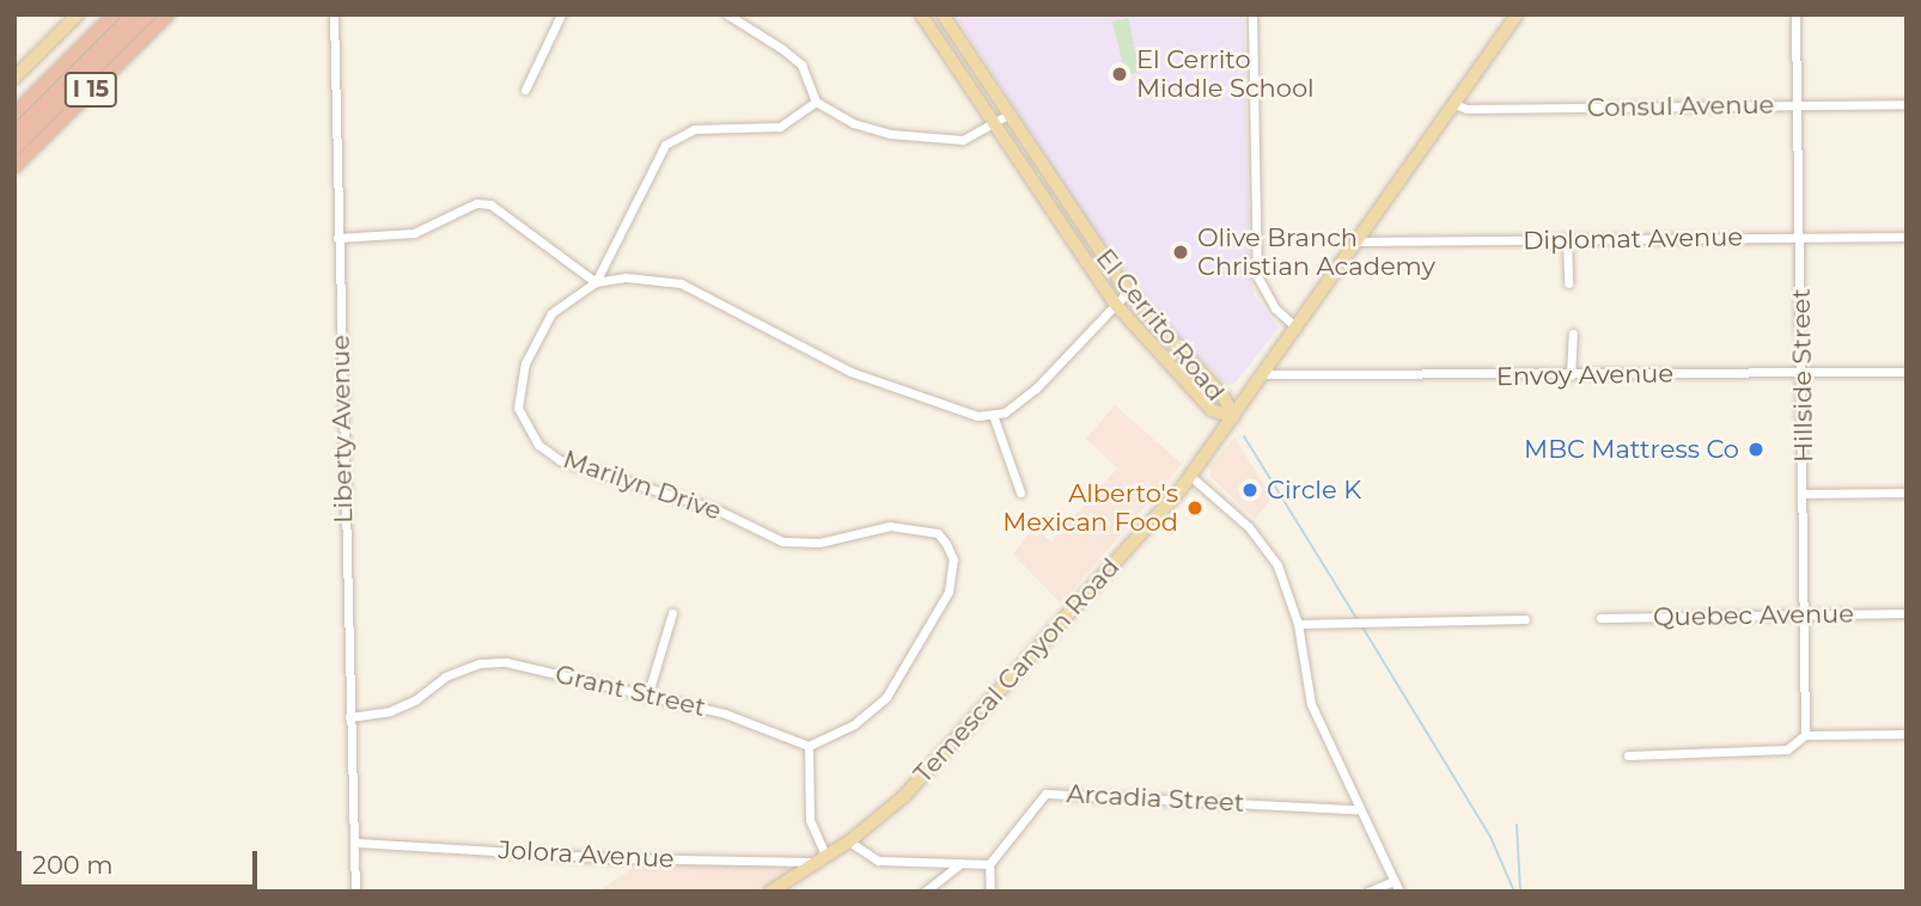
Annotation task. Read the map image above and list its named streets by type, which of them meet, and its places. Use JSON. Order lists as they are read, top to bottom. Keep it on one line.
{"streets":{"highway":["I 15"],"main road":["El Cerrito Road","Temescal Canyon Road"],"street":["Consul Avenue","Diplomat Avenue","Envoy Avenue","Hillside Street","Liberty Avenue","Marilyn Drive","Quebec Avenue","Grant Street","Arcadia Street","Jolora Avenue"]},"crossings":[["Consul Avenue","Hillside Street"],["Consul Avenue","Temescal Canyon Road"],["Diplomat Avenue","Hillside Street"],["Diplomat Avenue","Temescal Canyon Road"],["El Cerrito Road","Temescal Canyon Road"],["Envoy Avenue","Hillside Street"],["Envoy Avenue","Temescal Canyon Road"],["Hillside Street","Quebec Avenue"],["Liberty Avenue","Grant Street"],["Liberty Avenue","Jolora Avenue"],["Marilyn Drive","Grant Street"],["Temescal Canyon Road","Jolora Avenue"]],"places":["El Cerrito Middle School","Olive Branch Christian Academy","MBC Mattress Co","Circle K","Alberto's Mexican Food"],"scale_bar":"200 m"}
